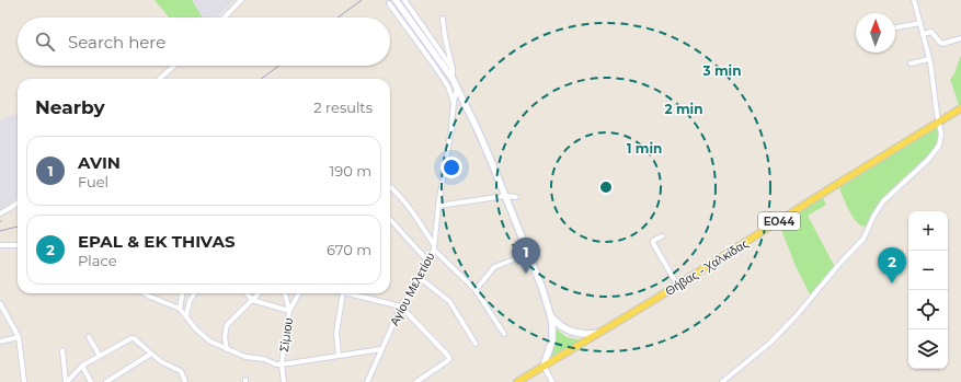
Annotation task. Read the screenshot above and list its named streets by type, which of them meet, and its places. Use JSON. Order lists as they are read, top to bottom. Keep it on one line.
{"streets":{"main road":["ΕΟ44","Θήβας - Χαλκίδας"],"street":["Αγίου Μελετίου","Σίμιου"]},"north":"top","page":{"search":"Search here","heading":["Nearby","2 results"],"list":[{"mark":"1","name":"AVIN","note":"Fuel","value":"190 m"},{"mark":"2","name":"EPAL & EK THIVAS","note":"Place","value":"670 m"}],"map_buttons":["+","−"],"pins":["1","2"]},"rings":["3 min","2 min","1 min"]}
